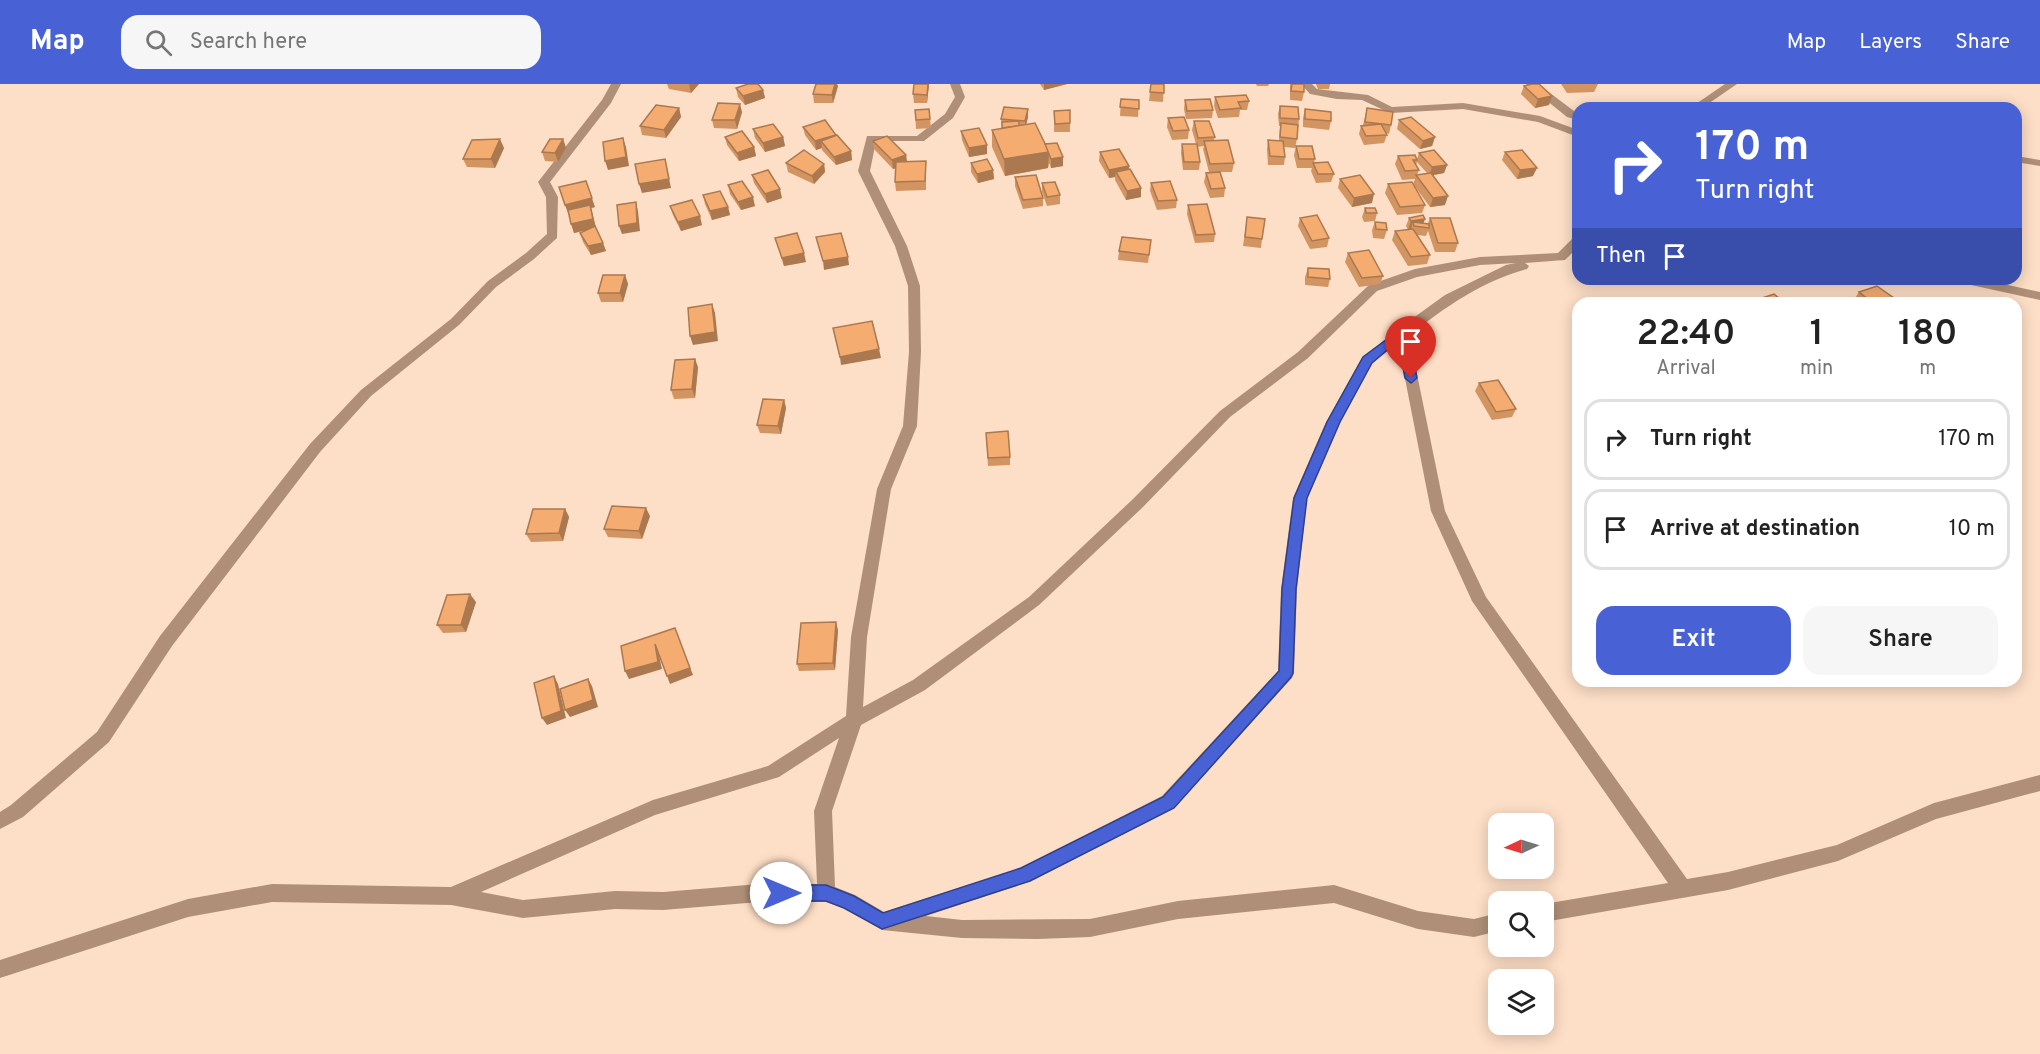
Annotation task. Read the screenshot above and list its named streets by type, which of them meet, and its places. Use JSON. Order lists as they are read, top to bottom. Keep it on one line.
{"north":"left","page":{"header":"Map","search":"Search here","nav":["Map","Layers","Share"],"turn":["170 m","Turn right"],"then":"Then","eta":["22:40","Arrival","1","min","180","m"],"list":[{"name":"Turn right","value":"170 m"},{"name":"Arrive at destination","value":"10 m"}],"buttons":["Exit","Share"]}}
